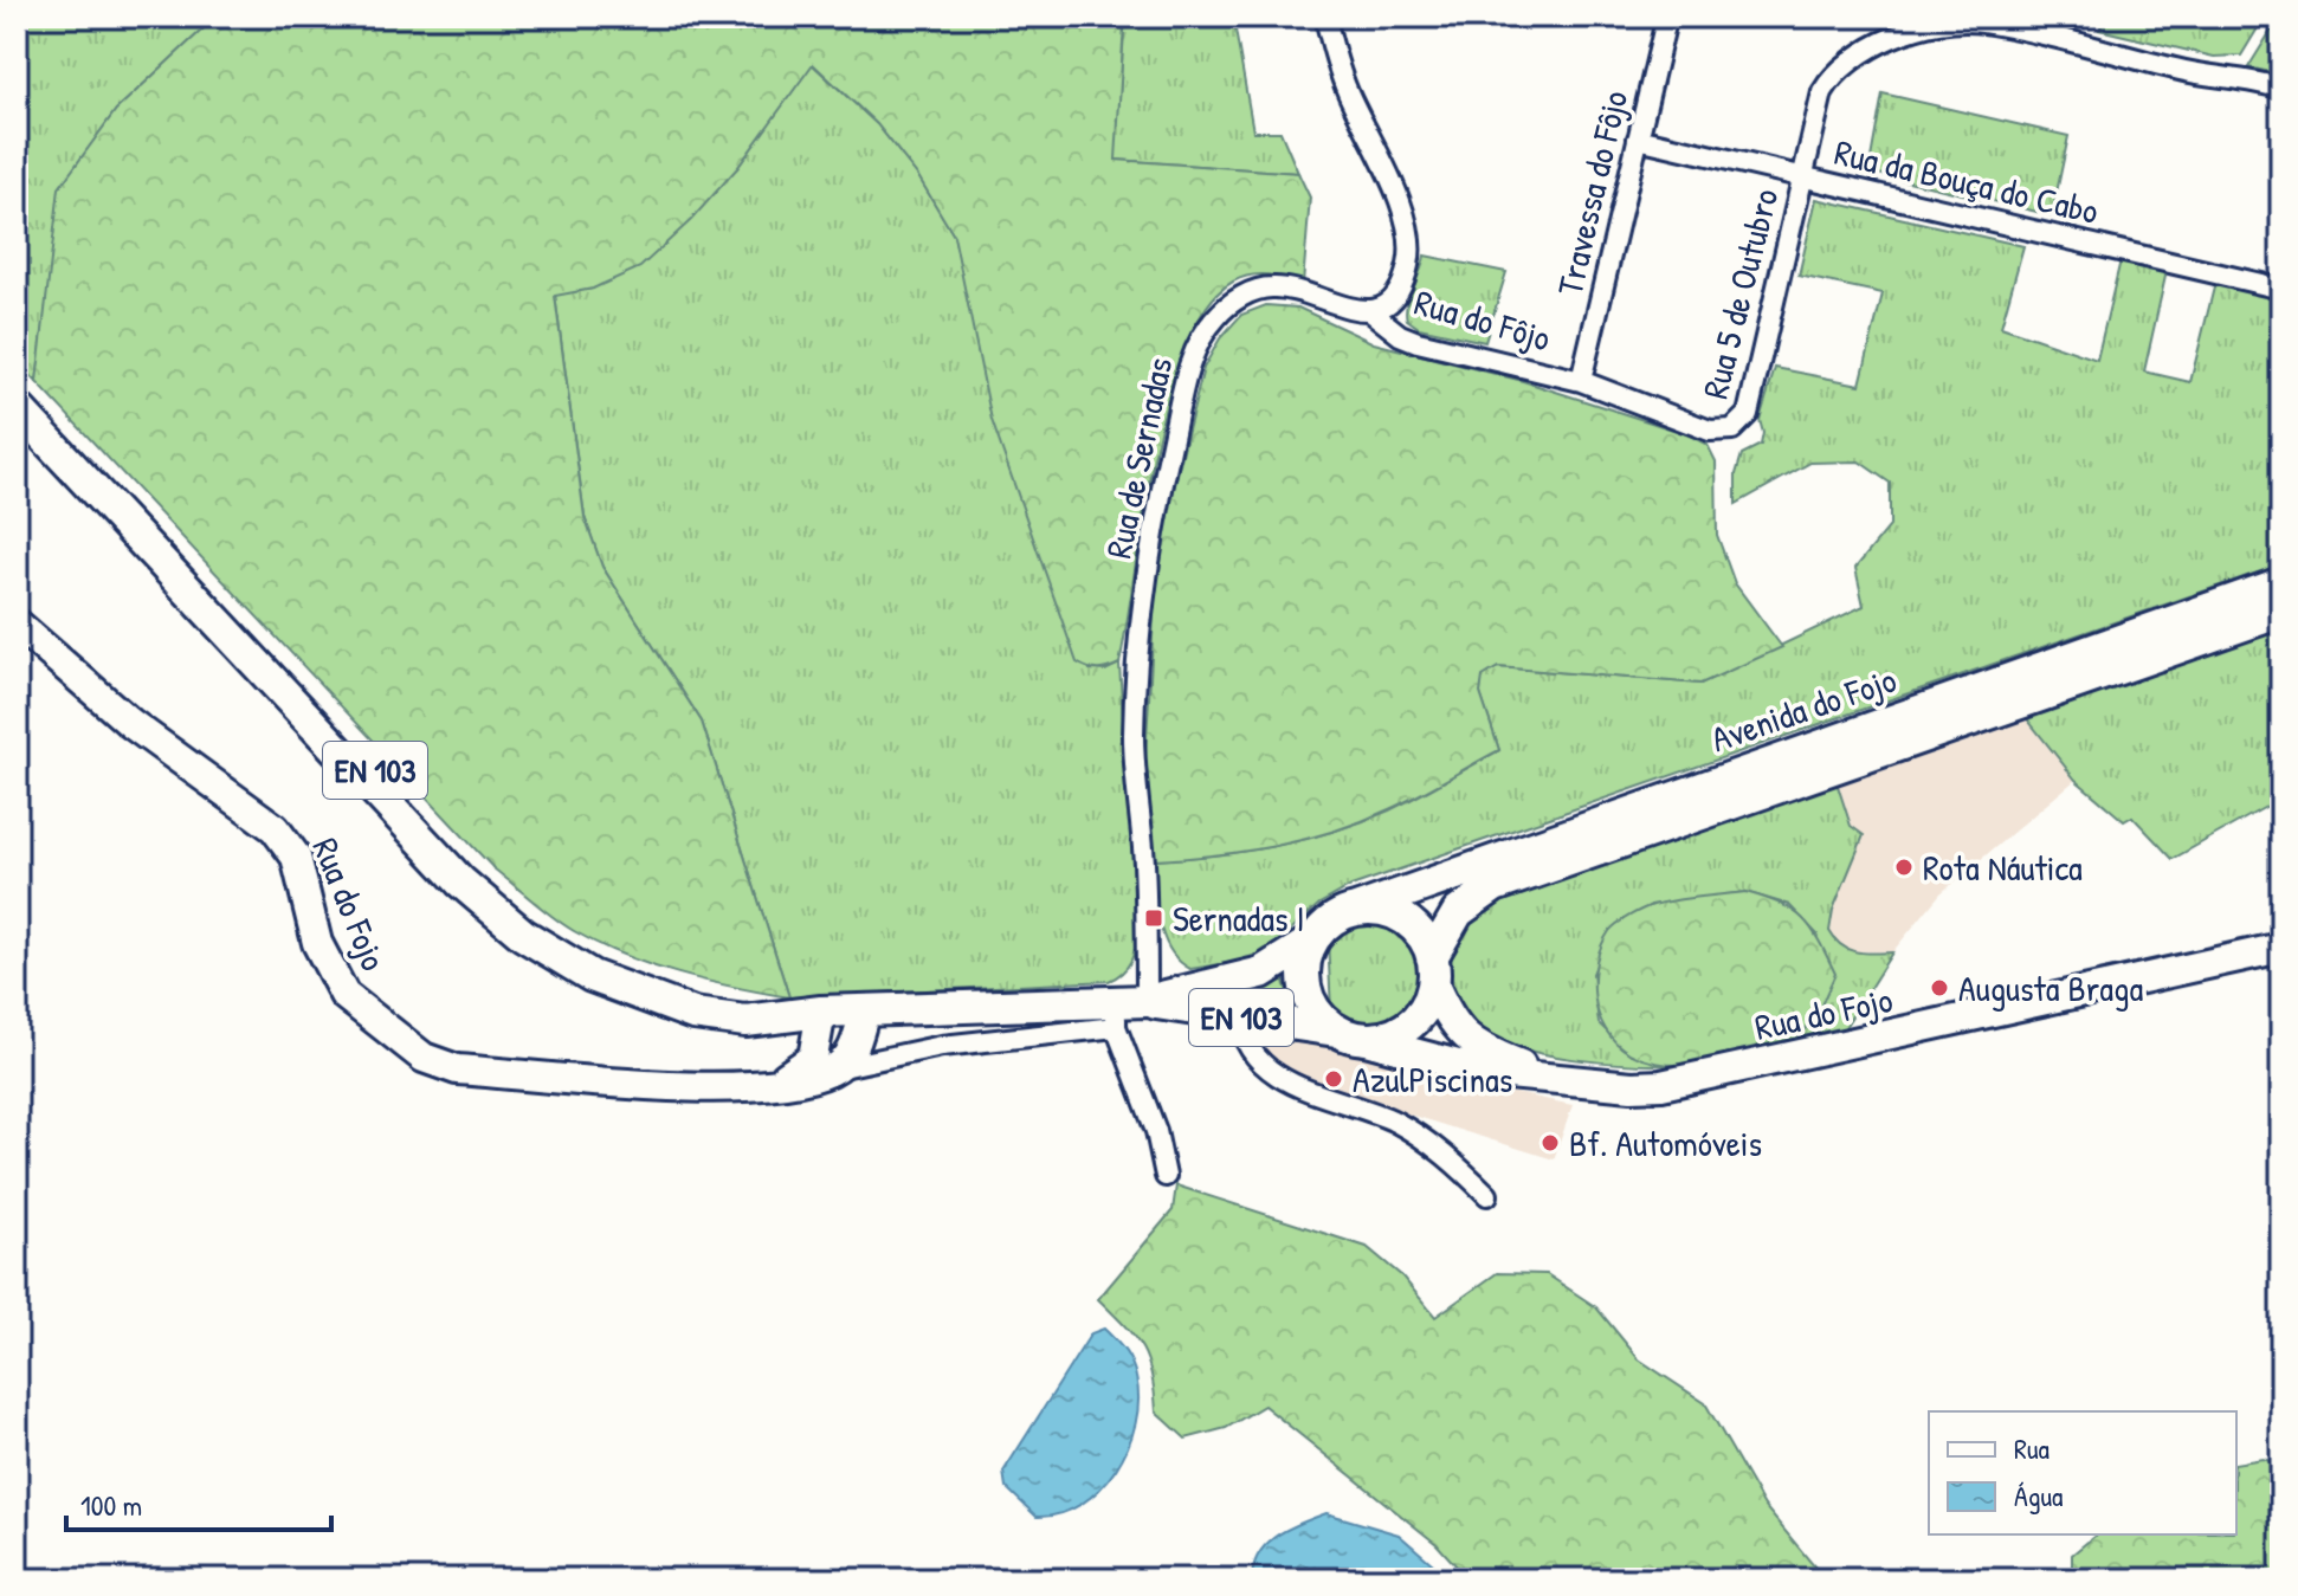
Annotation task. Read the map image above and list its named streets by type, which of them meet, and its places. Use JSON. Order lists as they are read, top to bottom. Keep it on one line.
{"streets":{"main road":["Avenida do Fojo","EN 103","Rua do Fojo"],"street":["Rua da Bouça do Cabo","Travessa do Fôjo","Rua 5 de Outubro","Rua do Fôjo","Rua de Sernadas"]},"crossings":[["Rua da Bouça do Cabo","Travessa do Fôjo"],["Rua da Bouça do Cabo","Rua 5 de Outubro"],["Travessa do Fôjo","Rua 5 de Outubro"],["Travessa do Fôjo","Rua do Fôjo"],["Rua 5 de Outubro","Rua do Fôjo"],["Rua do Fôjo","Rua de Sernadas"],["Rua de Sernadas","EN 103"],["Avenida do Fojo","EN 103"],["Avenida do Fojo","Rua do Fojo"],["EN 103","Rua do Fojo"]],"places":{"other":["Rota Náutica","Augusta Braga","AzulPiscinas","Bf. Automóveis"],"transit":["Sernadas I"]},"legend":["Rua","Água"],"scale_bar":"100 m"}
